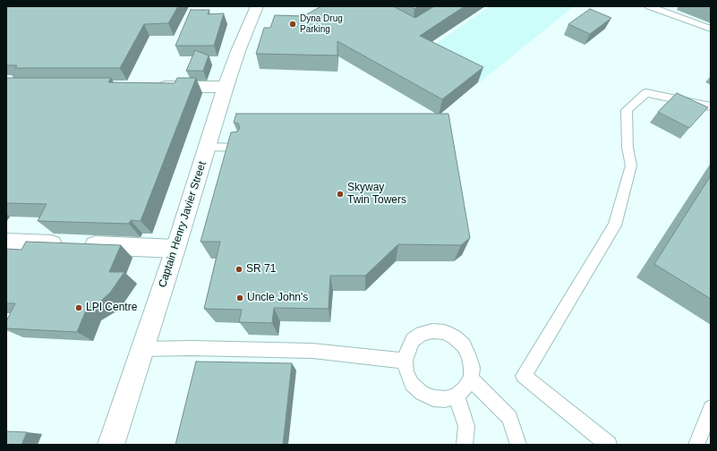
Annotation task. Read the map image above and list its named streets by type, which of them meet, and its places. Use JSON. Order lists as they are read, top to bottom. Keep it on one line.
{"streets":{"street":["Captain Henry Javier Street"]},"places":["Dyna Drug Parking","Skyway Twin Towers","SR 71","Uncle John's","LPI Centre"]}
